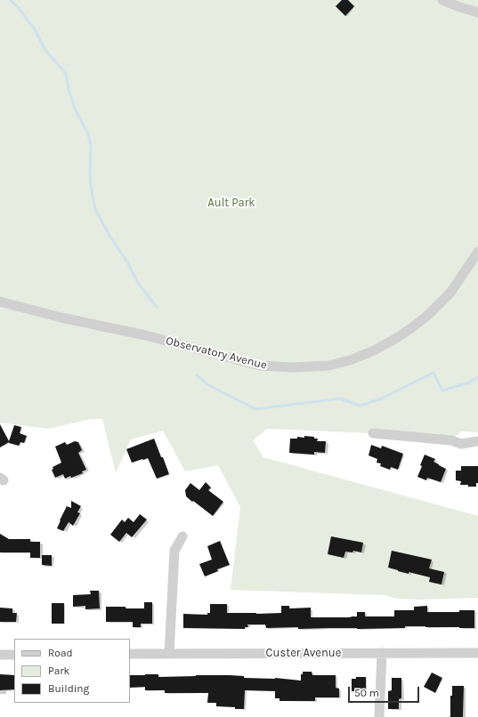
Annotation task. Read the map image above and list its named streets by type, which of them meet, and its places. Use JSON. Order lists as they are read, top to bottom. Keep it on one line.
{"streets":{"street":["Observatory Avenue","Custer Avenue"]},"parks":["Ault Park"],"legend":["Road","Park","Building"],"scale_bar":"50 m"}
